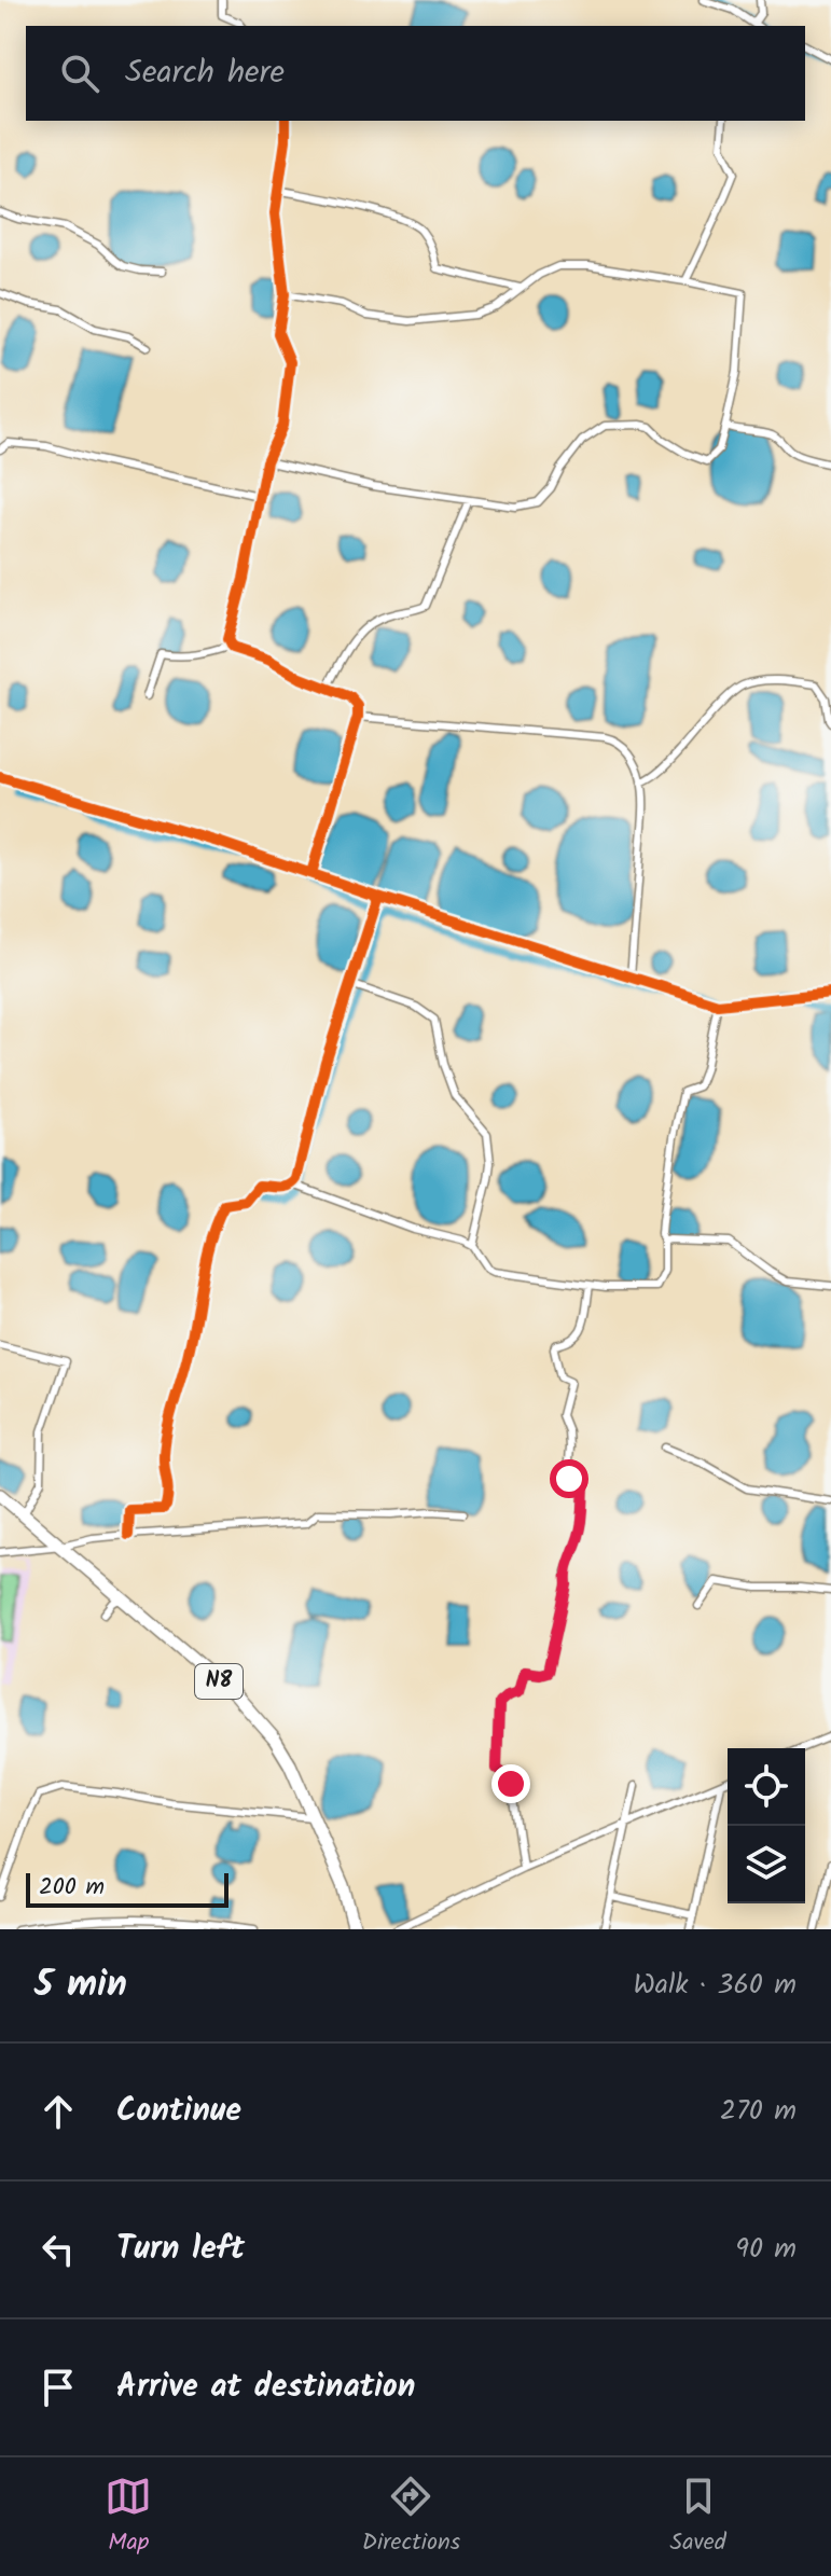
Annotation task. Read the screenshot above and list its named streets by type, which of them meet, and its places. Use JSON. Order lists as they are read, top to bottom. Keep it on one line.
{"streets":{"highway":["N8"]},"scale_bar":"200 m","page":{"search":"Search here","scale":"200 m","heading":["5 min","Walk · 360 m"],"list":[["Continue","270 m"],["Turn left","90 m"],"Arrive at destination"],"nav":["Map","Directions","Saved"]}}
